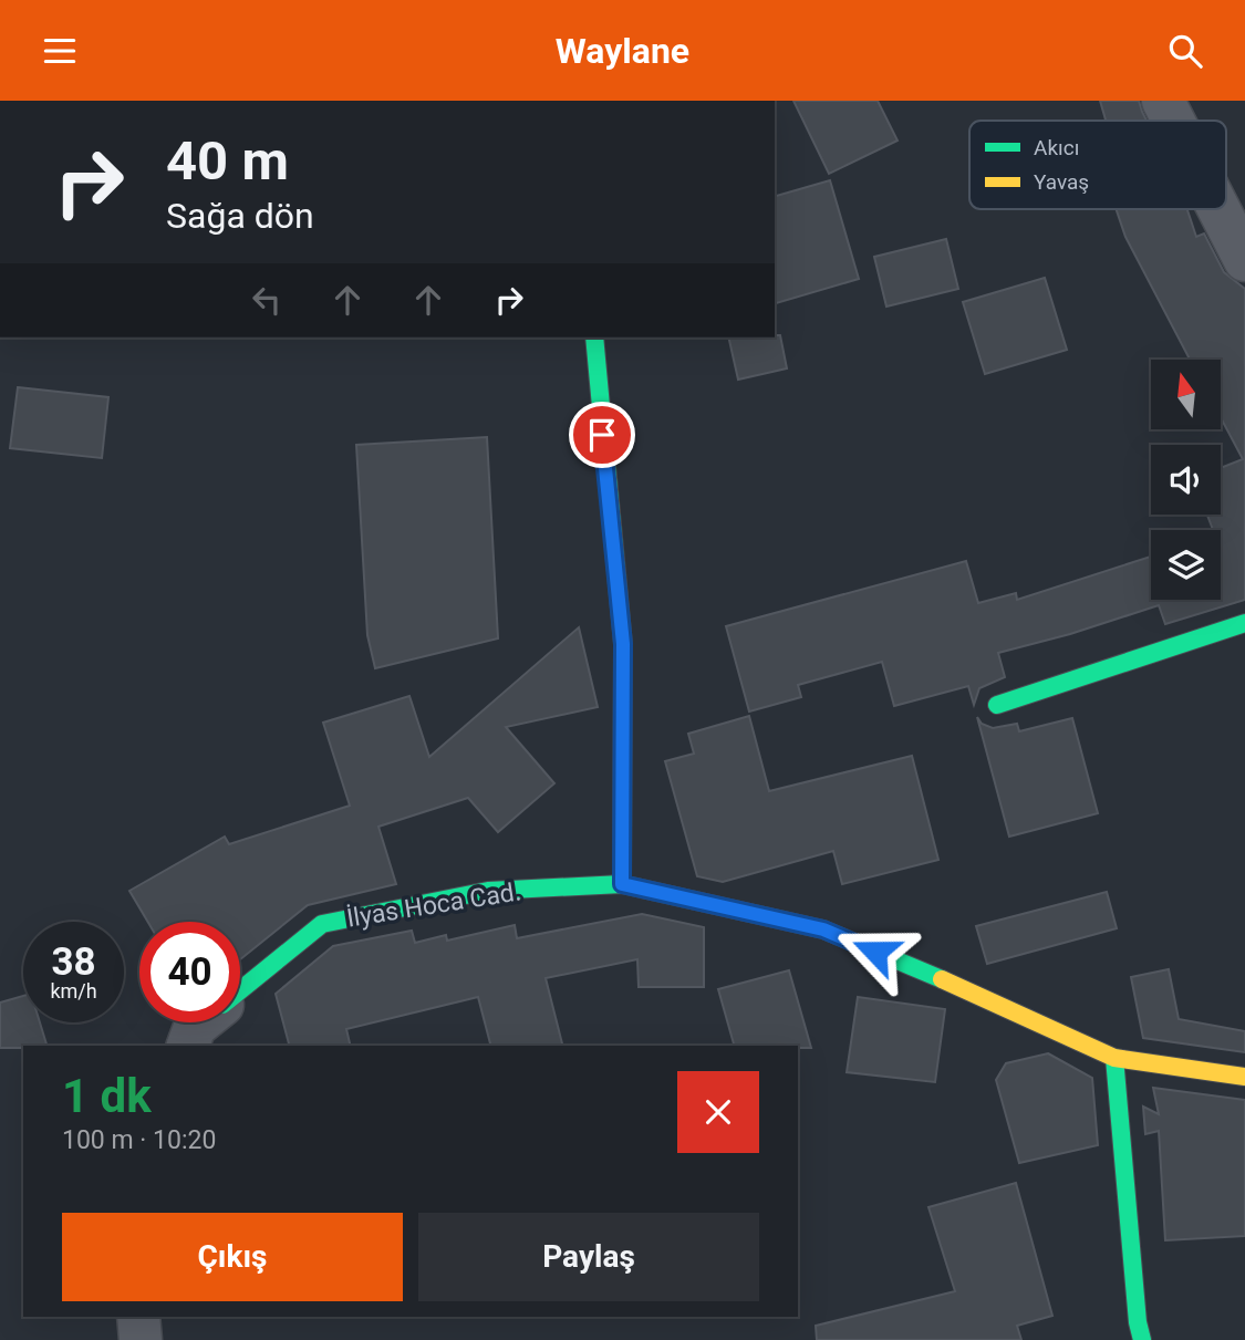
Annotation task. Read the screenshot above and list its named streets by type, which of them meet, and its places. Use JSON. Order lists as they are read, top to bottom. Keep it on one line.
{"streets":{"street":["İlyas Hoca Cad."]},"legend":["Akıcı","Yavaş"],"north":"top","page":{"header":"Waylane","turn":["40 m","Sağa dön"],"speed":"38 km/h","limit":"40","heading":["1 dk","100 m · 10:20"],"buttons":["Çıkış","Paylaş"]}}
